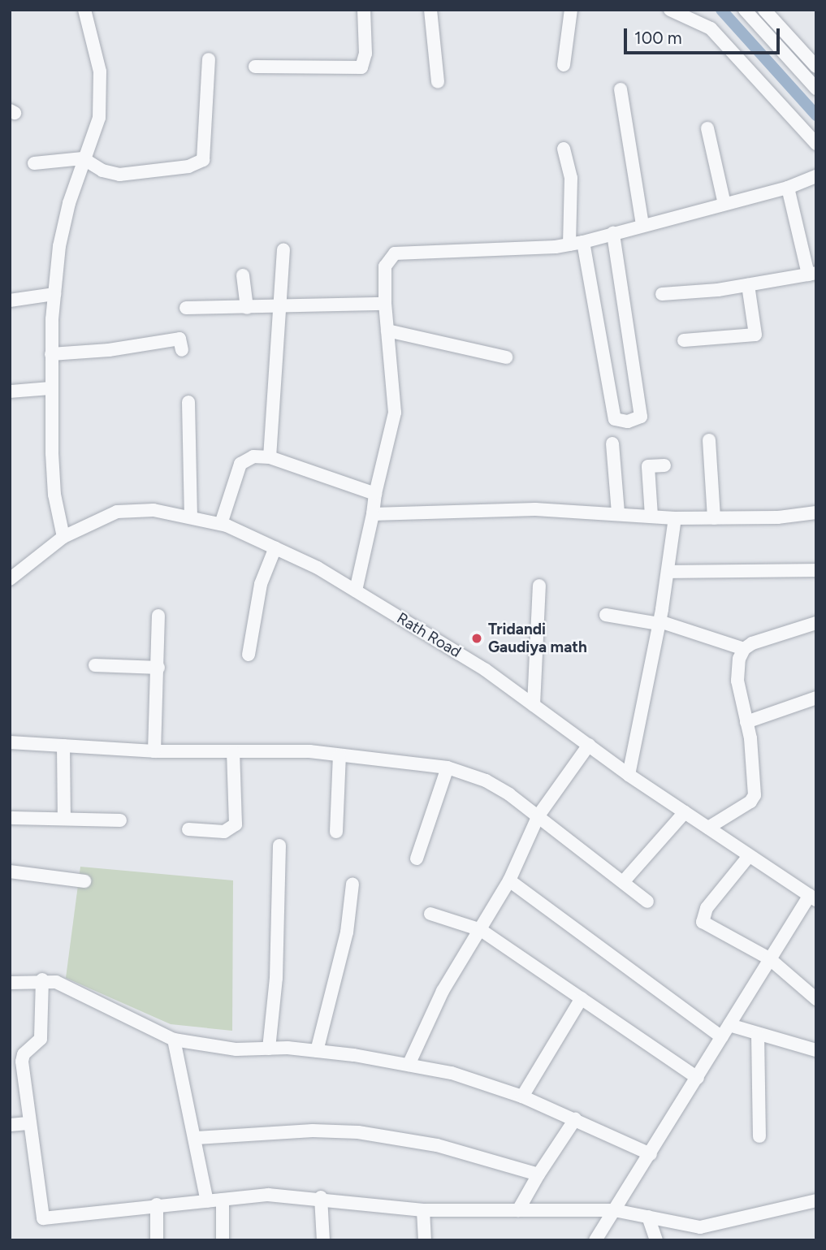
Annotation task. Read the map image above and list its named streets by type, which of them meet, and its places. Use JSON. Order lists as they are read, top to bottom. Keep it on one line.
{"streets":{"street":["Rath Road"]},"places":["Tridandi Gaudiya math"],"scale_bar":"100 m"}
